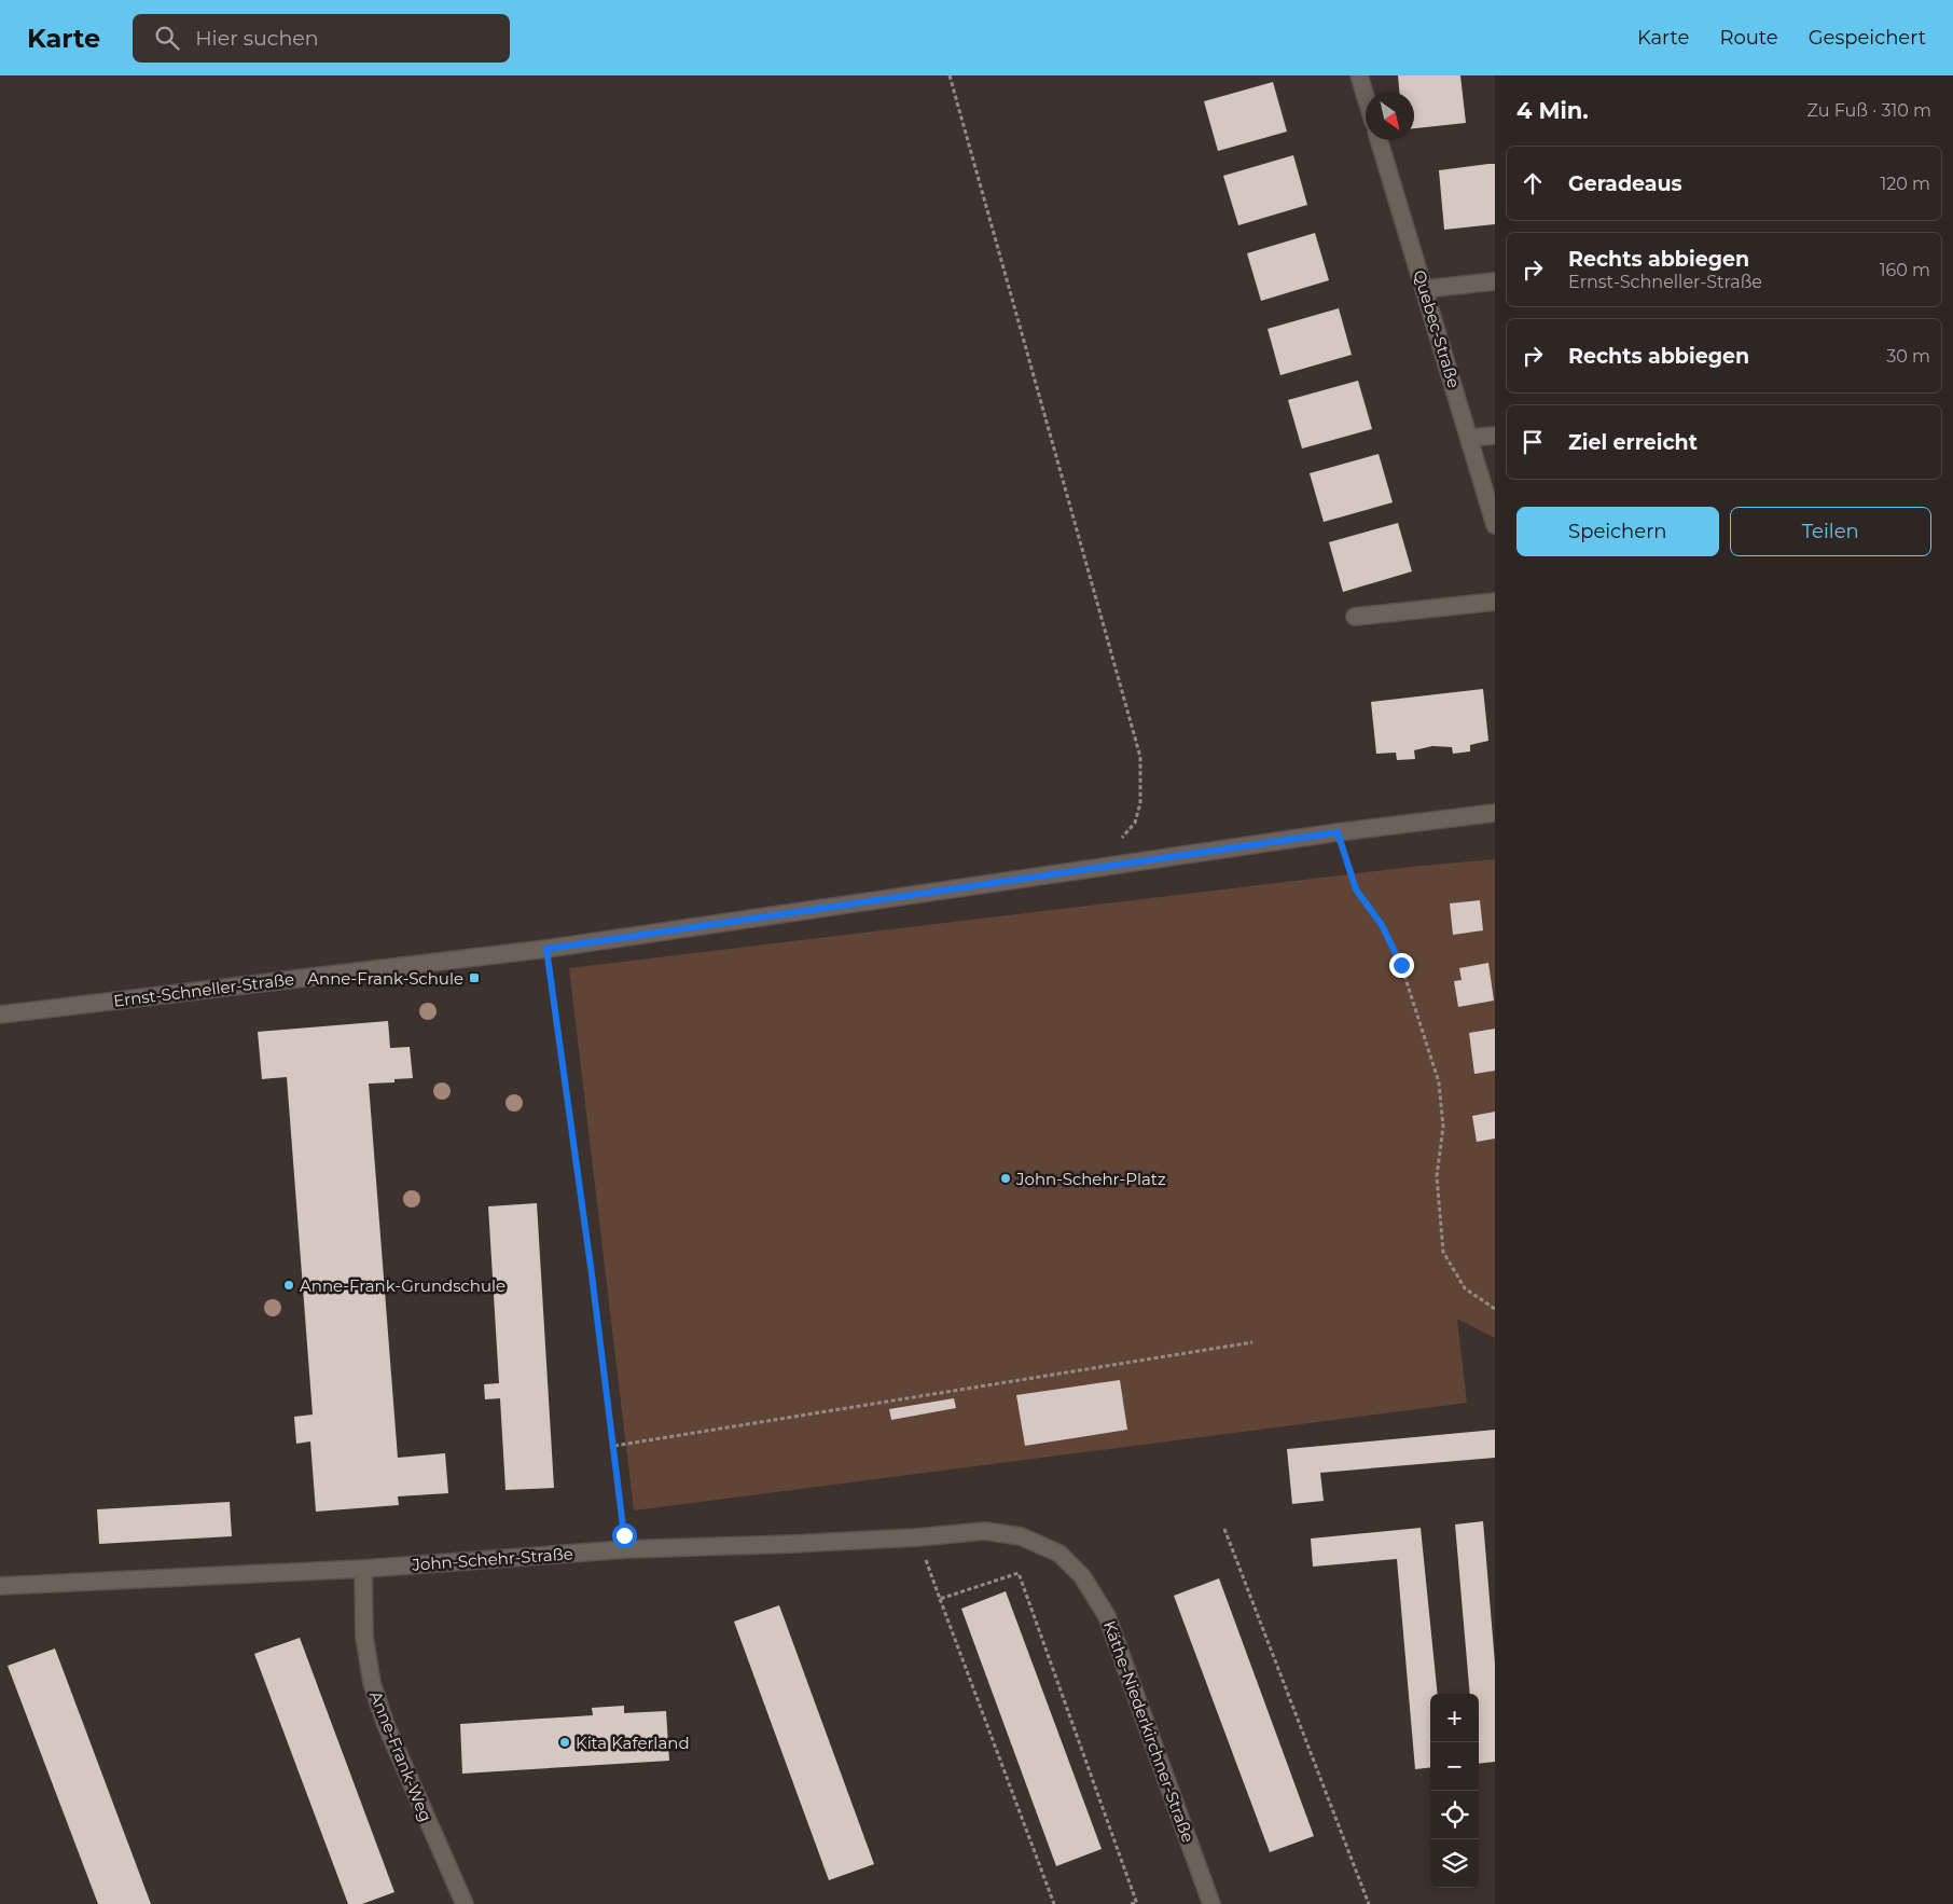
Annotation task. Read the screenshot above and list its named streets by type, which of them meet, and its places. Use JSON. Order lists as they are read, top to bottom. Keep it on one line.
{"streets":{"street":["Quebec-Straße","Ernst-Schneller-Straße","John-Schehr-Straße","Käthe-Niederkirchner-Straße","Anne-Frank-Weg"]},"crossings":[["John-Schehr-Straße","Käthe-Niederkirchner-Straße"],["John-Schehr-Straße","Anne-Frank-Weg"]],"places":{"transit":["Anne-Frank-Schule"],"other":["John-Schehr-Platz","Anne-Frank-Grundschule","Kita Kaferland"]},"north":"bottom right","page":{"header":"Karte","search":"Hier suchen","nav":["Karte","Route","Gespeichert"],"heading":["4 Min.","Zu Fuß · 310 m"],"list":[["Geradeaus","120 m"],["Rechts abbiegen","Ernst-Schneller-Straße","160 m"],["Rechts abbiegen","30 m"],"Ziel erreicht"],"buttons":["Speichern","Teilen"],"map_buttons":["+","−"]}}
